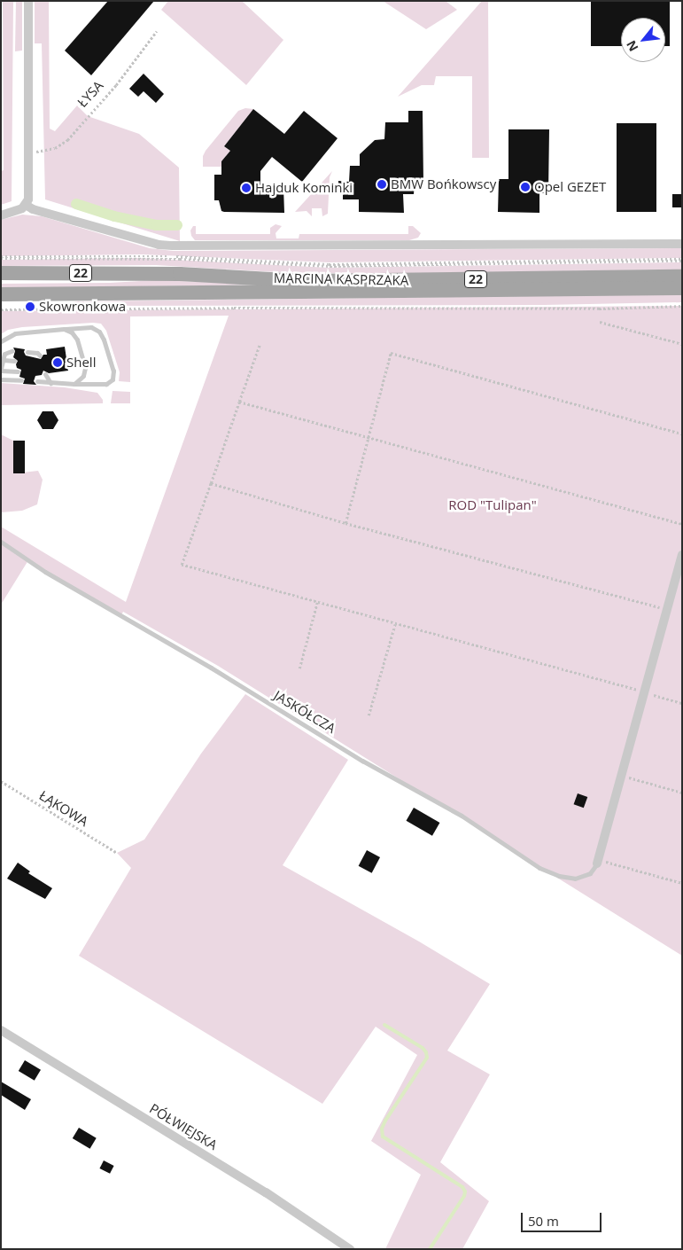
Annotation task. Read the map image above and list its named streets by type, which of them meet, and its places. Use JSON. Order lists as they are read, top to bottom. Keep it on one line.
{"streets":{"main road":["22","MARCINA KASPRZAKA"],"street":["PÓŁWIEJSKA"],"lane":["JASKÓŁCZA"],"path":["ŁYSA","ŁĄKOWA"]},"parks":["ROD \"Tulipan\""],"places":["BMW Bońkowscy","Opel GEZET","Hajduk Kominki","Skowronkowa","Shell"],"scale_bar":"50 m","north":"bottom left"}
